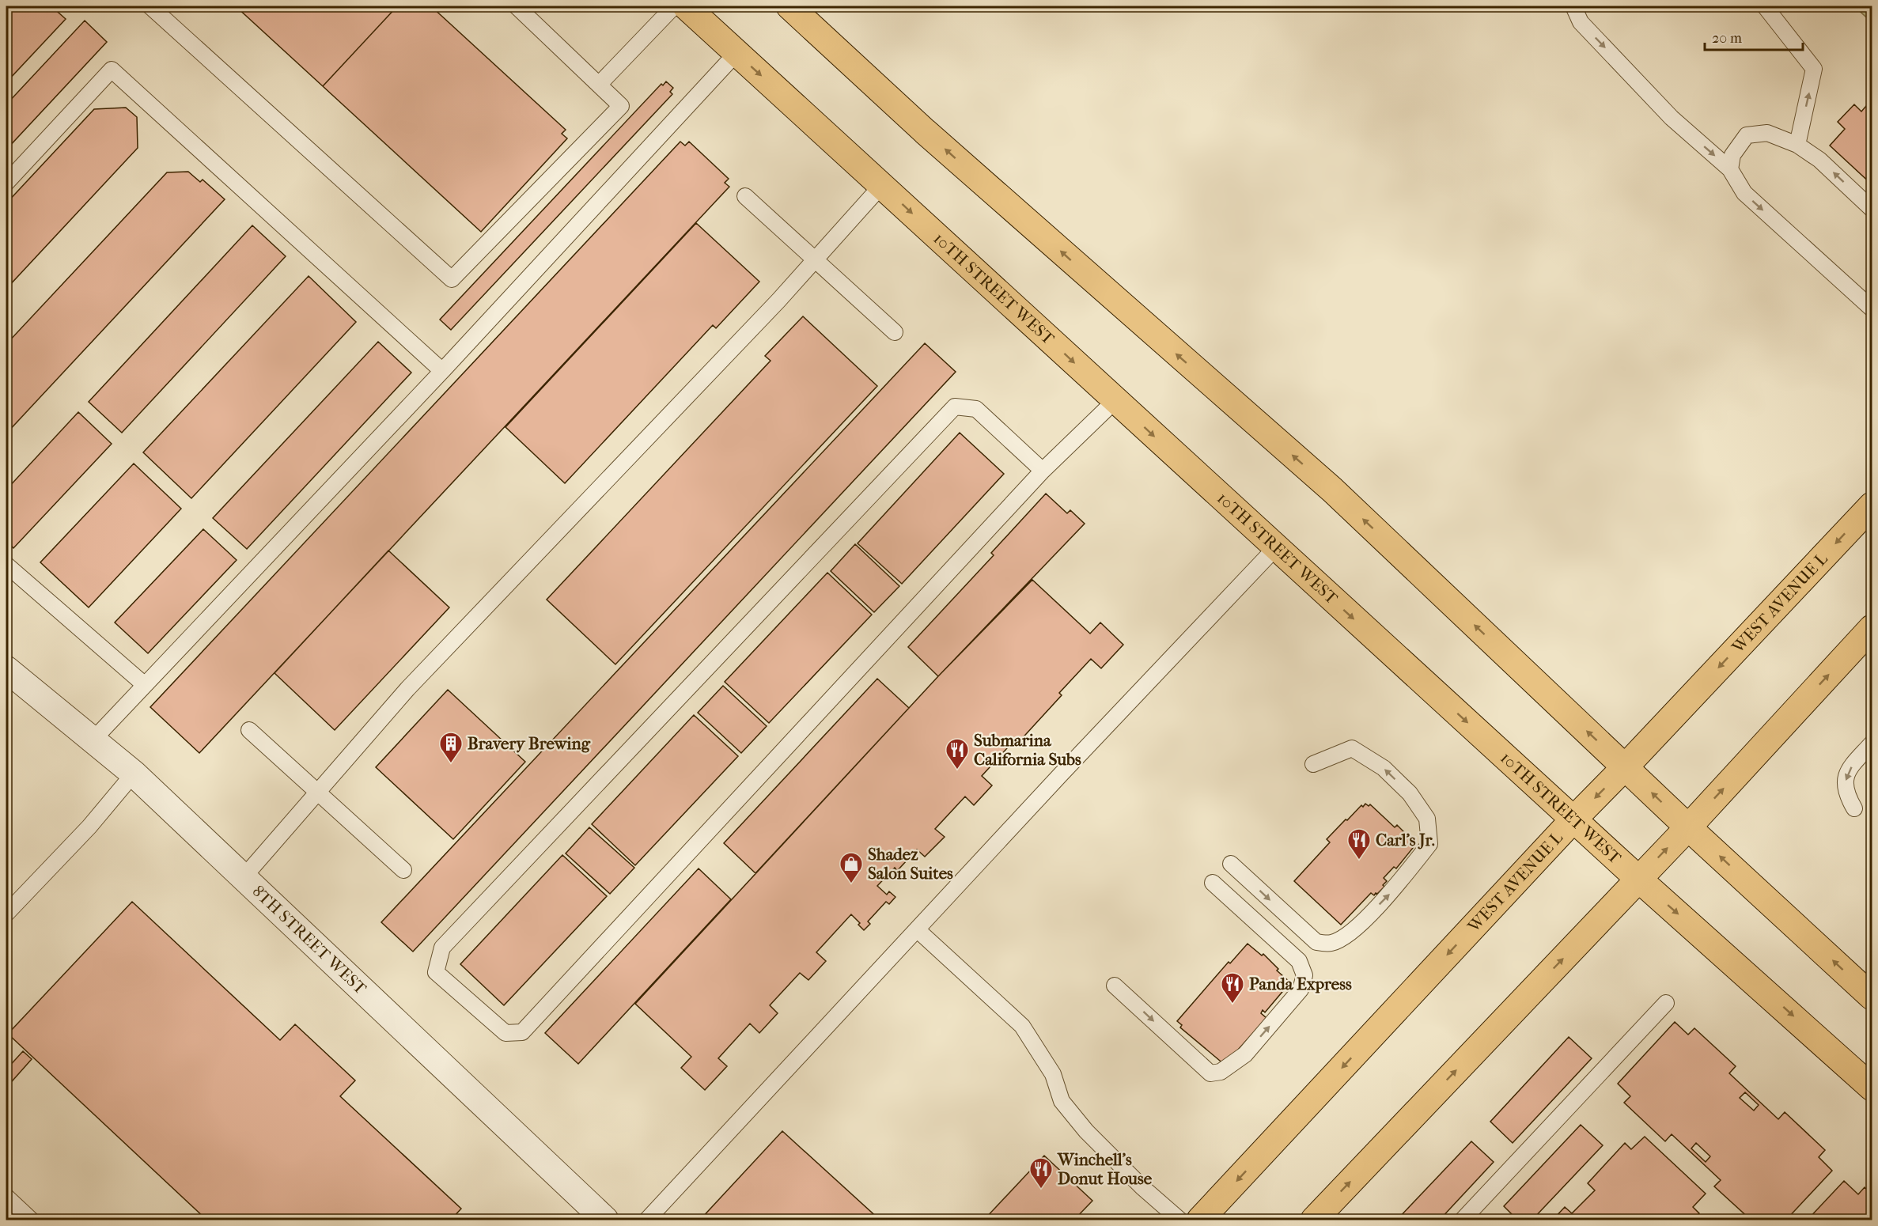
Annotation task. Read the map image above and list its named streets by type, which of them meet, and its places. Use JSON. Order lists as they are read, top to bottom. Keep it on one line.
{"streets":{"main road":["10TH STREET WEST","WEST AVENUE L"],"street":["8TH STREET WEST"]},"crossings":[["10TH STREET WEST","WEST AVENUE L"]],"places":{"building":["Bravery Brewing"],"restaurant":["Submarina California Subs","Carl's Jr.","Panda Express","Winchell's Donut House"],"shop":["Shadez Salon Suites"]},"scale_bar":"20 m"}
